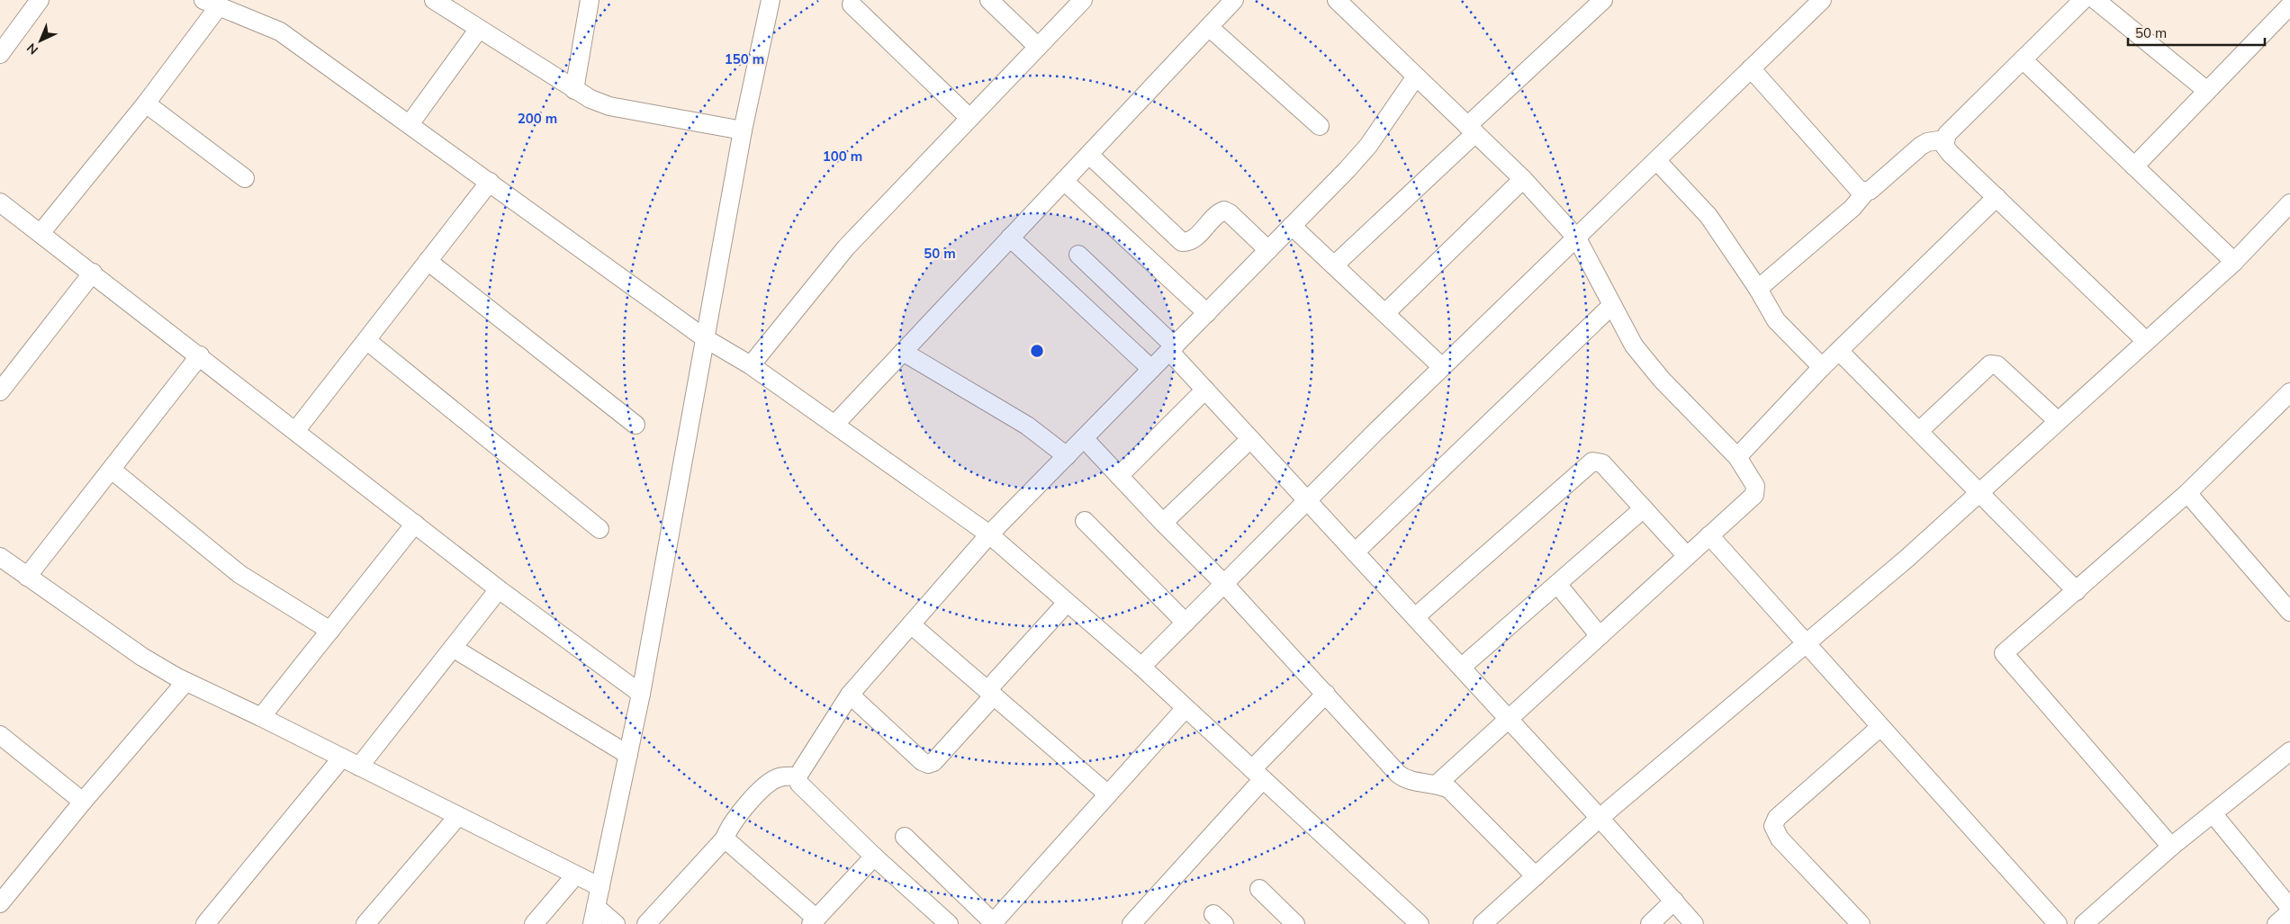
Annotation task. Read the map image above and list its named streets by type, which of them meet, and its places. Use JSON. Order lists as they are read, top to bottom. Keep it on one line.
{"scale_bar":"50 m","north":"bottom left","rings":["150 m","200 m","100 m","50 m"]}
